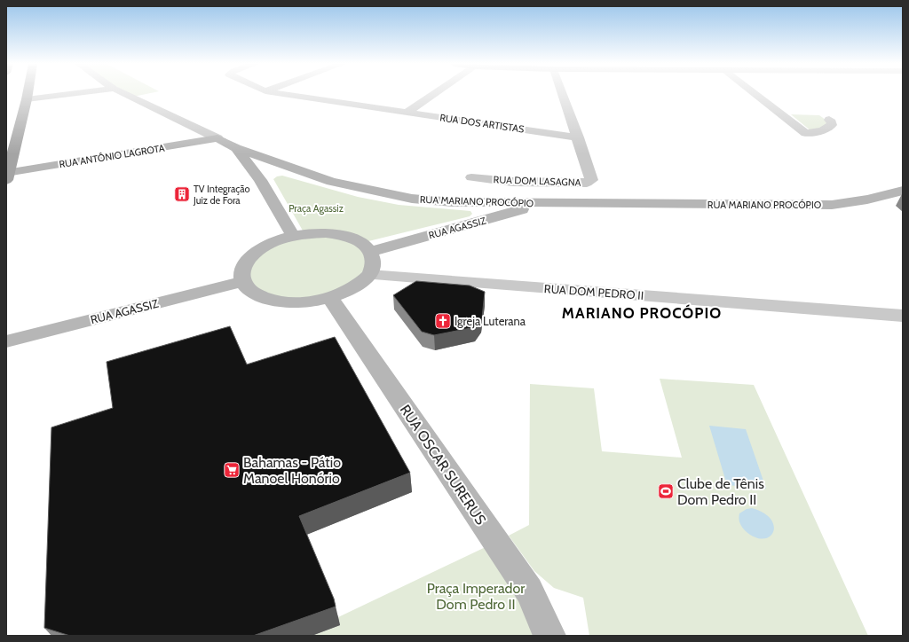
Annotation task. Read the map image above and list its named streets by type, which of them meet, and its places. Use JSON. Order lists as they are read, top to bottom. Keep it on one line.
{"streets":{"street":["RUA DOS ARTISTAS","RUA ANTÔNIO LAGROTA","RUA DOM LASAGNA","RUA MARIANO PROCÓPIO","RUA AGASSIZ","RUA DOM PEDRO II","RUA OSCAR SURERUS"]},"crossings":[["RUA DOS ARTISTAS","RUA DOM LASAGNA"],["RUA ANTÔNIO LAGROTA","RUA MARIANO PROCÓPIO"],["RUA MARIANO PROCÓPIO","RUA AGASSIZ"]],"districts":["MARIANO PROCÓPIO"],"parks":["Praça Agassiz","Praça Imperador Dom Pedro II"],"places":{"building":["TV Integração Juiz de Fora"],"church":["Igreja Luterana"],"supermarket":["Bahamas - Pátio Manoel Honório"],"sports":["Clube de Tênis Dom Pedro II"]}}
